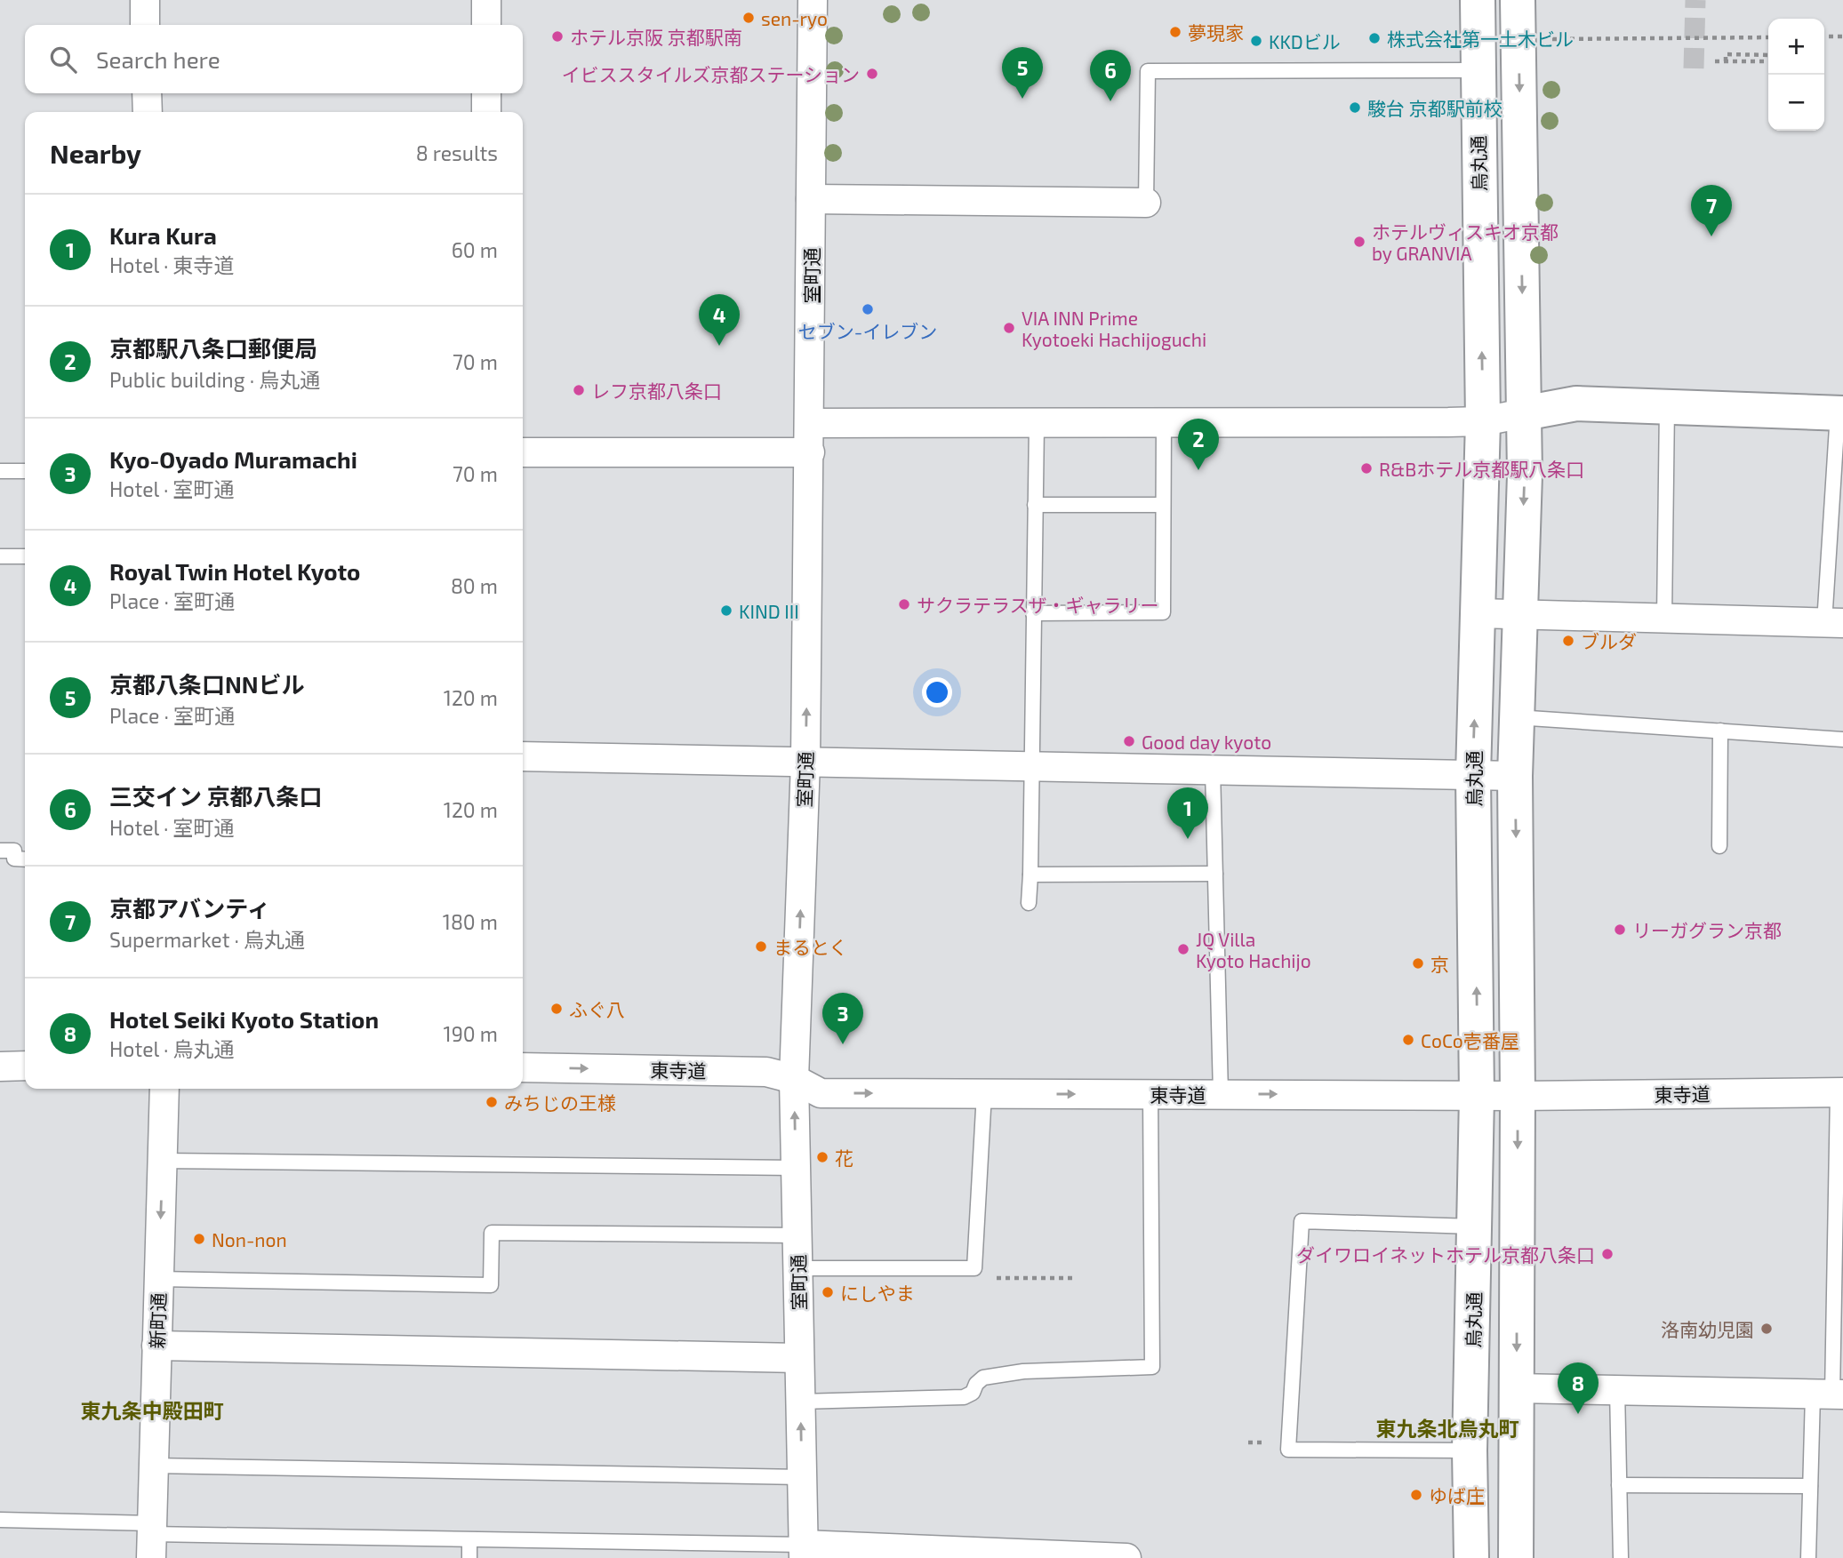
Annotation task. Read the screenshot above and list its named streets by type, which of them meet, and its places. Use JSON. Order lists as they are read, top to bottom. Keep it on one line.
{"streets":{"street":["烏丸通","室町通","東寺道","新町通"]},"crossings":[["烏丸通","東寺道"],["室町通","東寺道"]],"one_way":["室町通","東寺道"],"districts":["東九条中殿田町","東九条北烏丸町"],"places":["sen-ryo","夢現家","ホテル京阪 京都駅南","株式会社第一土木ビル","KKDビル","イビススタイルズ京都ステーション","駿台 京都駅前校","ホテルヴィスキオ京都 by GRANVIA","セブン-イレブン","VIA INN Prime Kyotoeki Hachijoguchi","レフ京都八条口","R&Bホテル京都駅八条口","サクラテラスザ・ギャラリー","KIND III","ブルダ","Good day kyoto","リーガグラン京都","まるとく","JQ Villa Kyoto Hachijo","京","ふぐ八","CoCo壱番屋","みちじの王様","花","Non-non","ダイワロイネットホテル京都八条口","にしやま","洛南幼児園","ゆば庄"],"page":{"map_buttons":["+","−"],"search":"Search here","pins":["5","6","7","4","2","1","3","8"],"heading":["Nearby","8 results"],"list":[{"mark":"1","name":"Kura Kura","note":"Hotel · 東寺道","value":"60 m"},{"mark":"2","name":"京都駅八条口郵便局","note":"Public building · 烏丸通","value":"70 m"},{"mark":"3","name":"Kyo-Oyado Muramachi","note":"Hotel · 室町通","value":"70 m"},{"mark":"4","name":"Royal Twin Hotel Kyoto","note":"Place · 室町通","value":"80 m"},{"mark":"5","name":"京都八条口NNビル","note":"Place · 室町通","value":"120 m"},{"mark":"6","name":"三交イン 京都八条口","note":"Hotel · 室町通","value":"120 m"},{"mark":"7","name":"京都アバンティ","note":"Supermarket · 烏丸通","value":"180 m"},{"mark":"8","name":"Hotel Seiki Kyoto Station","note":"Hotel · 烏丸通","value":"190 m"}]}}
